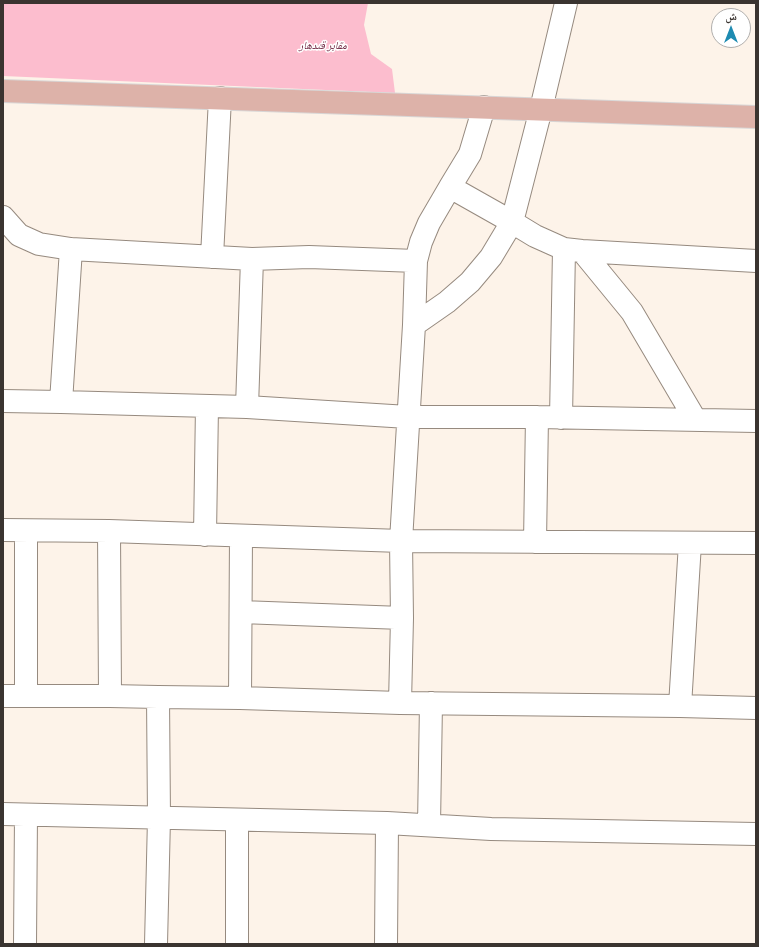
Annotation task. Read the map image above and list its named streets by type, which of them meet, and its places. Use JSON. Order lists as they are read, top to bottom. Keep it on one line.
{"parks":["مقابر قندهار"],"north":"top"}
